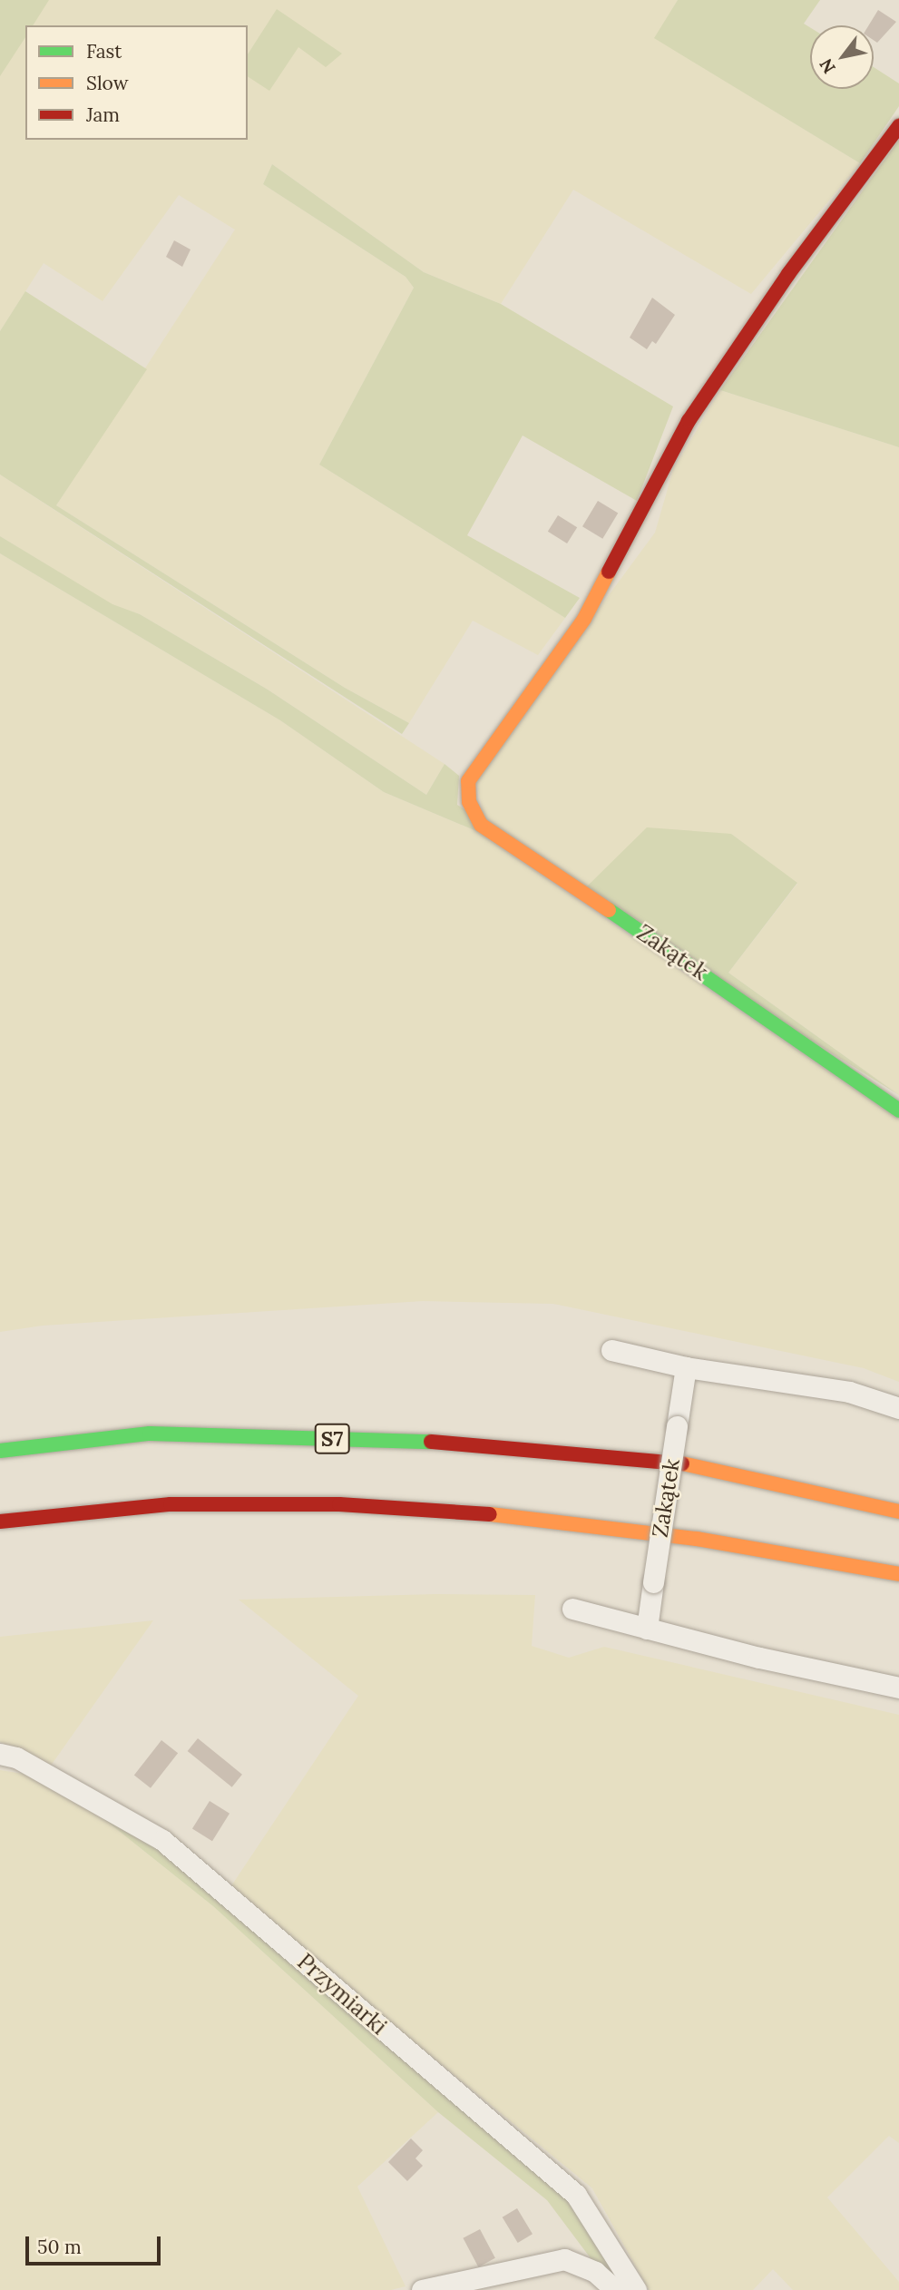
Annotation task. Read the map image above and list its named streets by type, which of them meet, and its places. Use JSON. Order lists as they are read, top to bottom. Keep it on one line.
{"streets":{"main road":["Zakątek","S7"],"street":["Przymiarki"]},"legend":["Fast","Slow","Jam"],"scale_bar":"50 m","north":"bottom left"}
